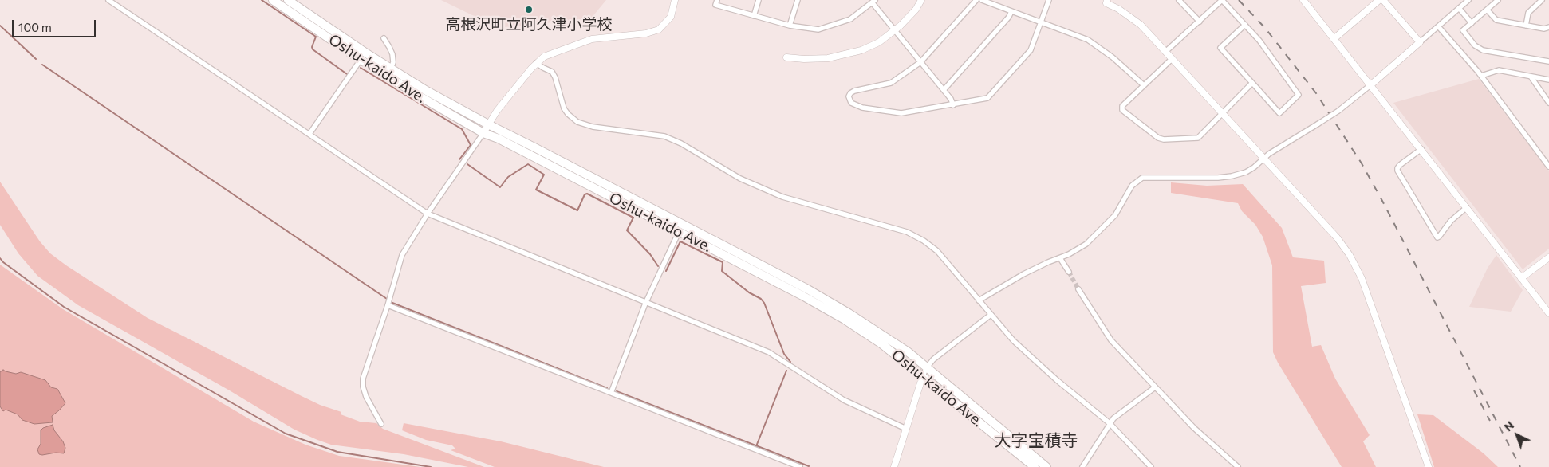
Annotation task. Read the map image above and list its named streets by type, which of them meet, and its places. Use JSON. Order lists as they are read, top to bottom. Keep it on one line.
{"streets":{"highway":["Oshu-kaido Ave."]},"districts":["大字宝積寺"],"places":["高根沢町立阿久津小学校"],"scale_bar":"100 m","north":"top left"}
